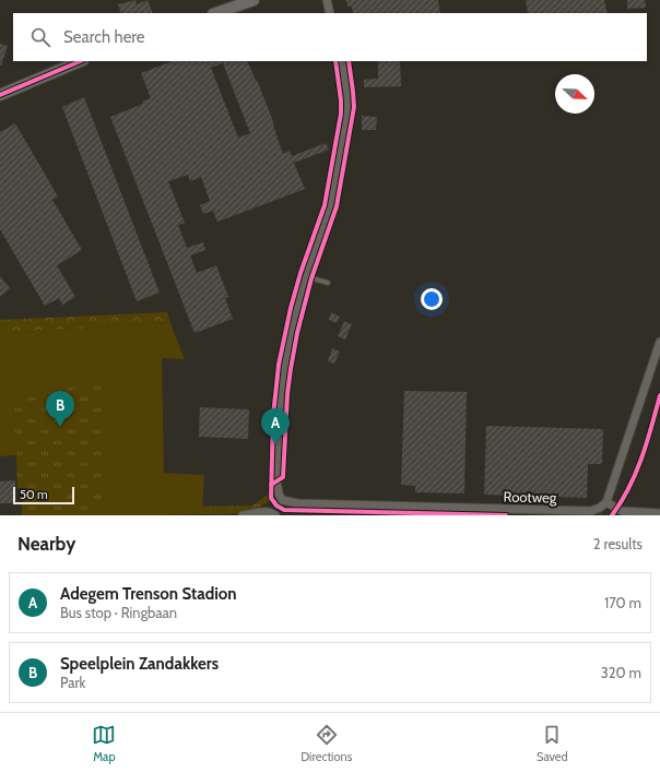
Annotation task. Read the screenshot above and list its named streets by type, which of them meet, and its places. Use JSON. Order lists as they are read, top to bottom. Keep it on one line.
{"streets":{"street":["Rootweg"]},"scale_bar":"50 m","north":"bottom right","page":{"search":"Search here","pins":["B","A"],"scale":"50 m","heading":["Nearby","2 results"],"list":[{"mark":"A","name":"Adegem Trenson Stadion","note":"Bus stop · Ringbaan","value":"170 m"},{"mark":"B","name":"Speelplein Zandakkers","note":"Park","value":"320 m"}],"nav":["Map","Directions","Saved"]}}
